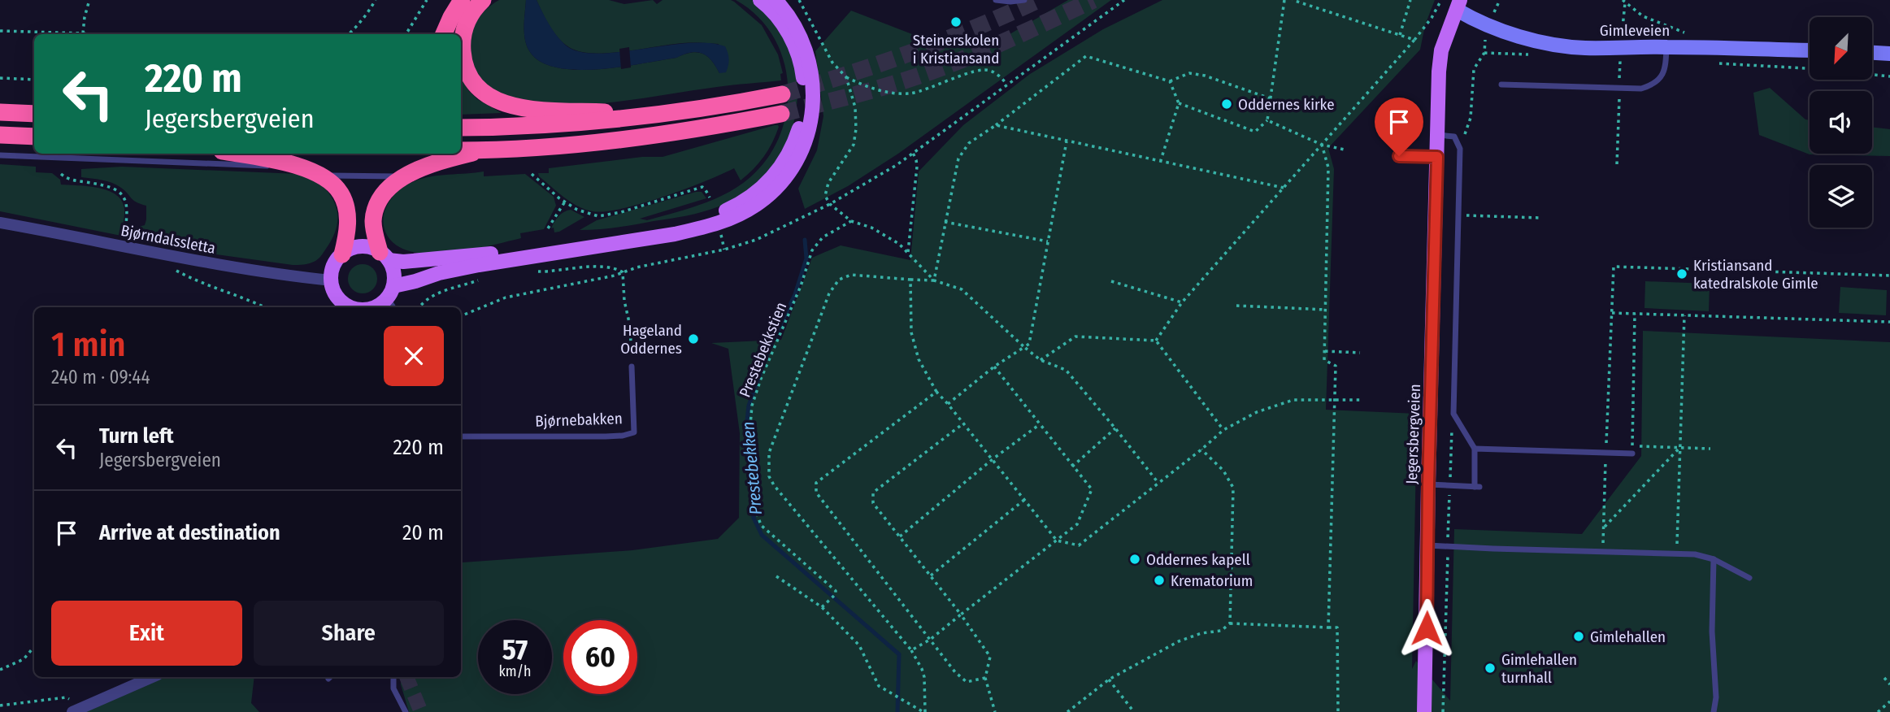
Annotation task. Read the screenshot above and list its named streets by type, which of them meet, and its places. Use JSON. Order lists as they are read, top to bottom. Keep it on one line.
{"streets":{"main road":["Jegersbergveien"],"street":["Gimleveien","Bjørndalssletta"],"lane":["Bjørnebakken"],"path":["Prestebekkstien"]},"crossings":[["Gimleveien","Jegersbergveien"]],"water":["Prestebekken"],"places":["Steinerskolen i Kristiansand","Oddernes kirke","Kristiansand katedralskole Gimle","Hageland Oddernes","Oddernes kapell","Krematorium","Gimlehallen","Gimlehallen turnhall"],"north":"bottom left","page":{"turn":["220 m","Jegersbergveien"],"heading":["1 min","240 m · 09:44"],"list":[{"name":"Turn left","note":"Jegersbergveien","value":"220 m"},{"name":"Arrive at destination","value":"20 m"}],"buttons":["Exit","Share"],"speed":"57 km/h","limit":"60"}}
